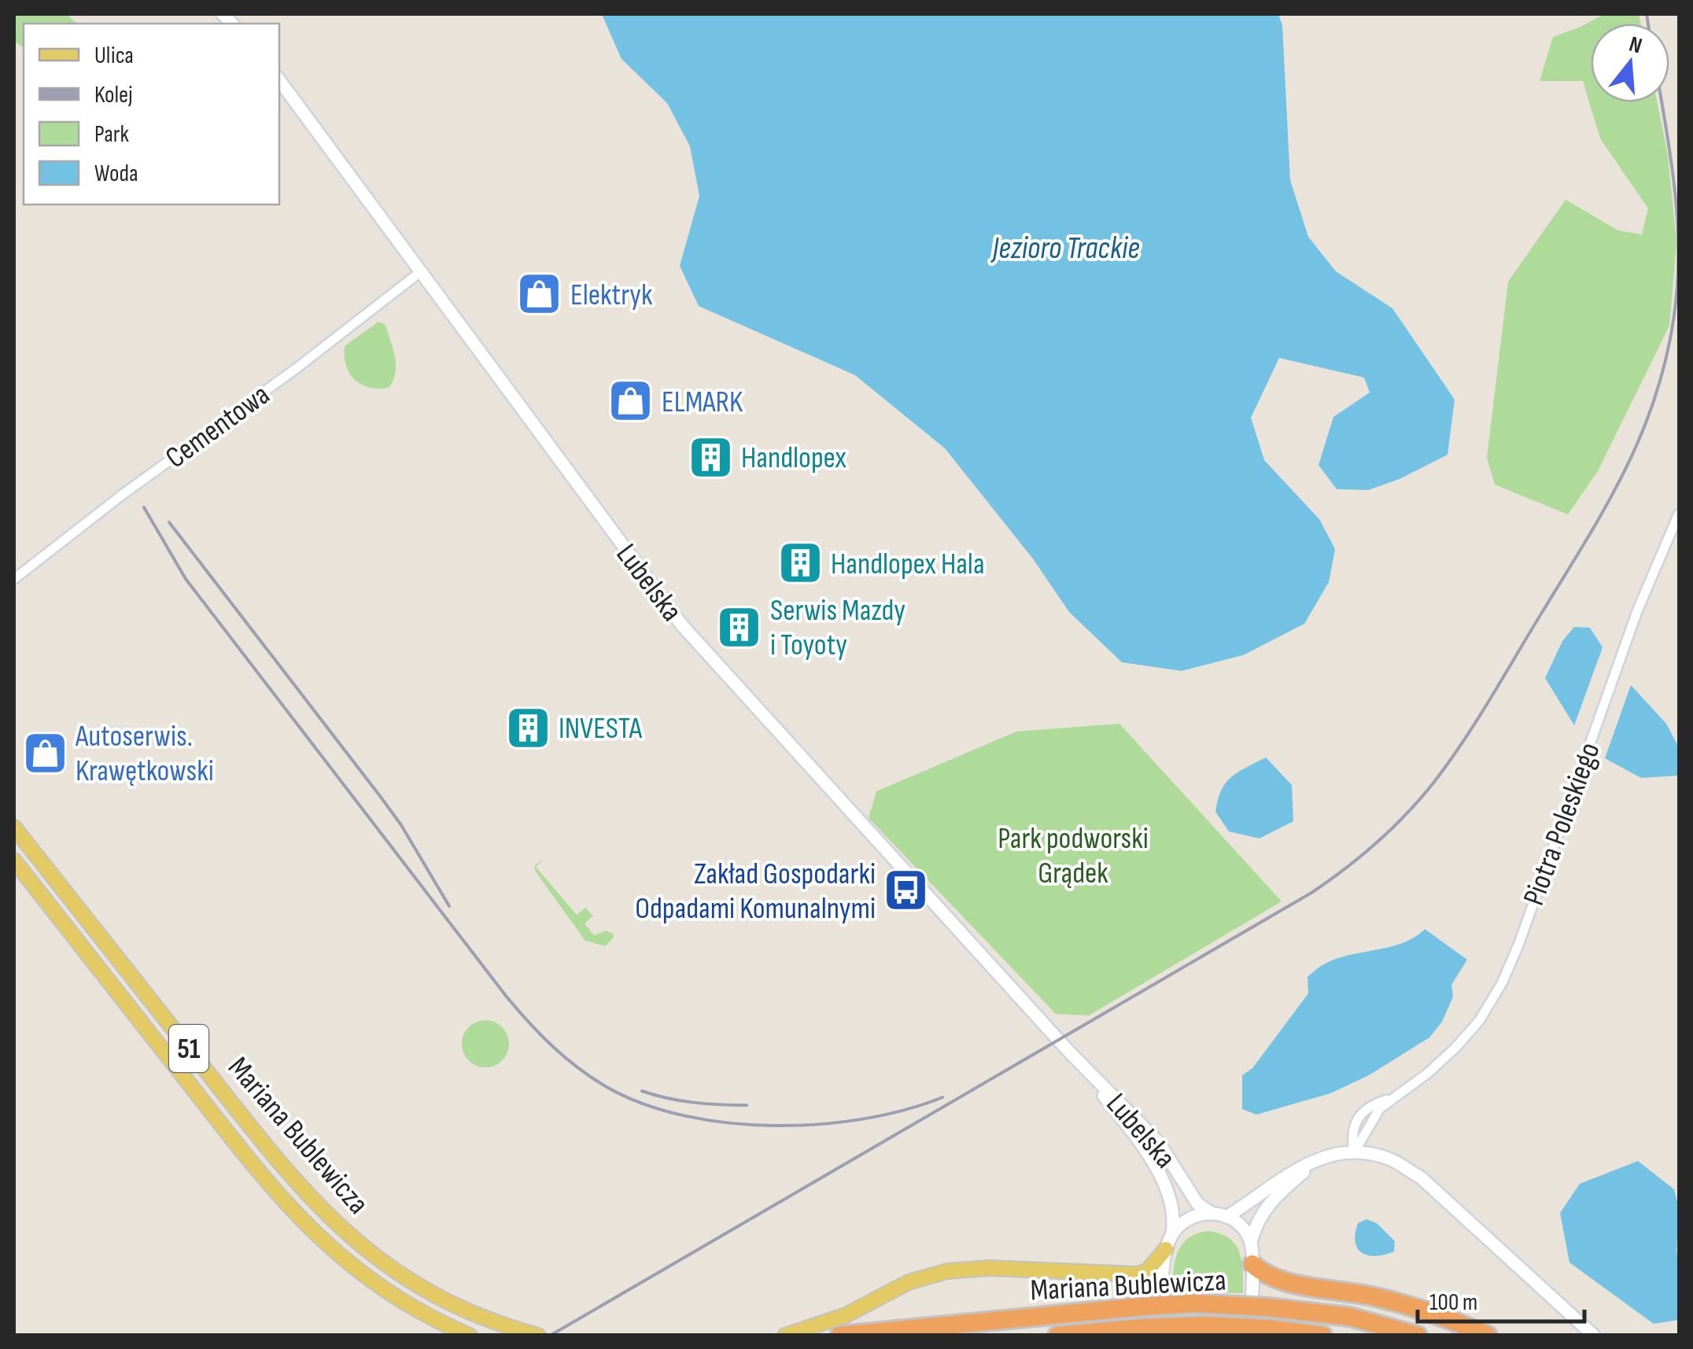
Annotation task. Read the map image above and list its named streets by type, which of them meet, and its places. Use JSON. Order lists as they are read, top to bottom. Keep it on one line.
{"streets":{"highway":["Mariana Bublewicza"],"main road":["51"],"street":["Cementowa","Lubelska","Piotra Poleskiego"]},"crossings":[["Cementowa","Lubelska"]],"water":["Jezioro Trackie"],"parks":["Park podworski Grądek"],"places":{"shop":["Elektryk","ELMARK","Autoserwis. Krawętkowski"],"building":["Handlopex","Handlopex Hala","Serwis Mazdy i Toyoty","INVESTA"],"bus stop":["Zakład Gospodarki Odpadami Komunalnymi"]},"legend":["Ulica","Kolej","Park","Woda"],"scale_bar":"100 m","north":"top"}
